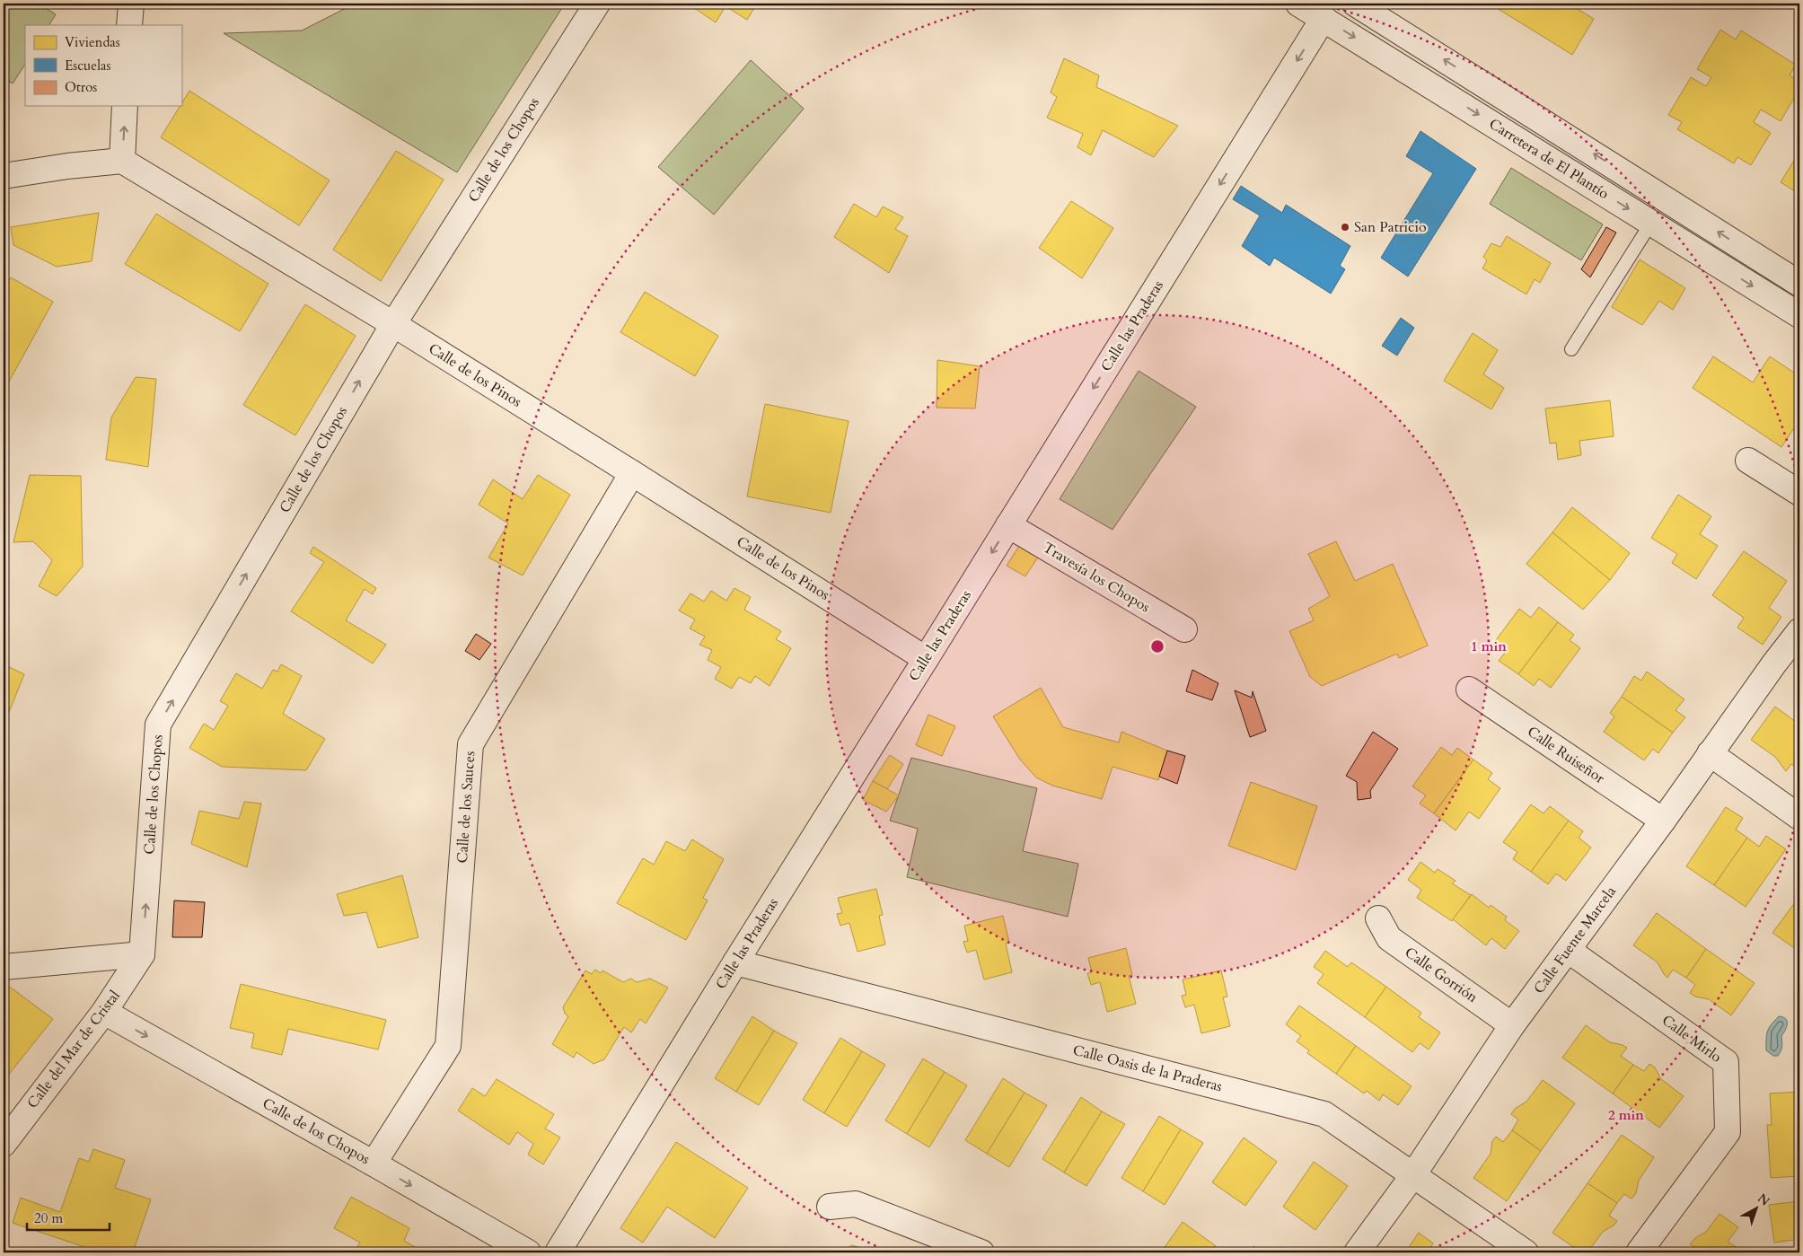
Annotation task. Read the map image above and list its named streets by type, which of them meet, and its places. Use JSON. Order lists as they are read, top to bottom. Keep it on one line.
{"streets":{"street":["Calle de los Chopos","Carretera de El Plantío","Calle las Praderas","Calle de los Pinos","Travesía los Chopos","Calle Ruiseñor","Calle de los Sauces","Calle Fuente Marcela","Calle Gorrión","Calle Mirlo","Calle del Mar de Cristal","Calle Oasis de la Praderas"]},"crossings":[["Calle de los Chopos","Calle de los Pinos"],["Calle de los Chopos","Calle de los Sauces"],["Calle de los Chopos","Calle del Mar de Cristal"],["Carretera de El Plantío","Calle las Praderas"],["Calle las Praderas","Calle de los Pinos"],["Calle las Praderas","Travesía los Chopos"],["Calle las Praderas","Calle Oasis de la Praderas"],["Calle de los Pinos","Calle de los Sauces"],["Calle Ruiseñor","Calle Fuente Marcela"],["Calle Fuente Marcela","Calle Gorrión"],["Calle Fuente Marcela","Calle Mirlo"],["Calle Fuente Marcela","Calle Oasis de la Praderas"]],"one_way":["Calle las Praderas"],"places":["San Patricio"],"legend":["Viviendas","Escuelas","Otros"],"scale_bar":"20 m","north":"top right","rings":["1 min","2 min"]}
